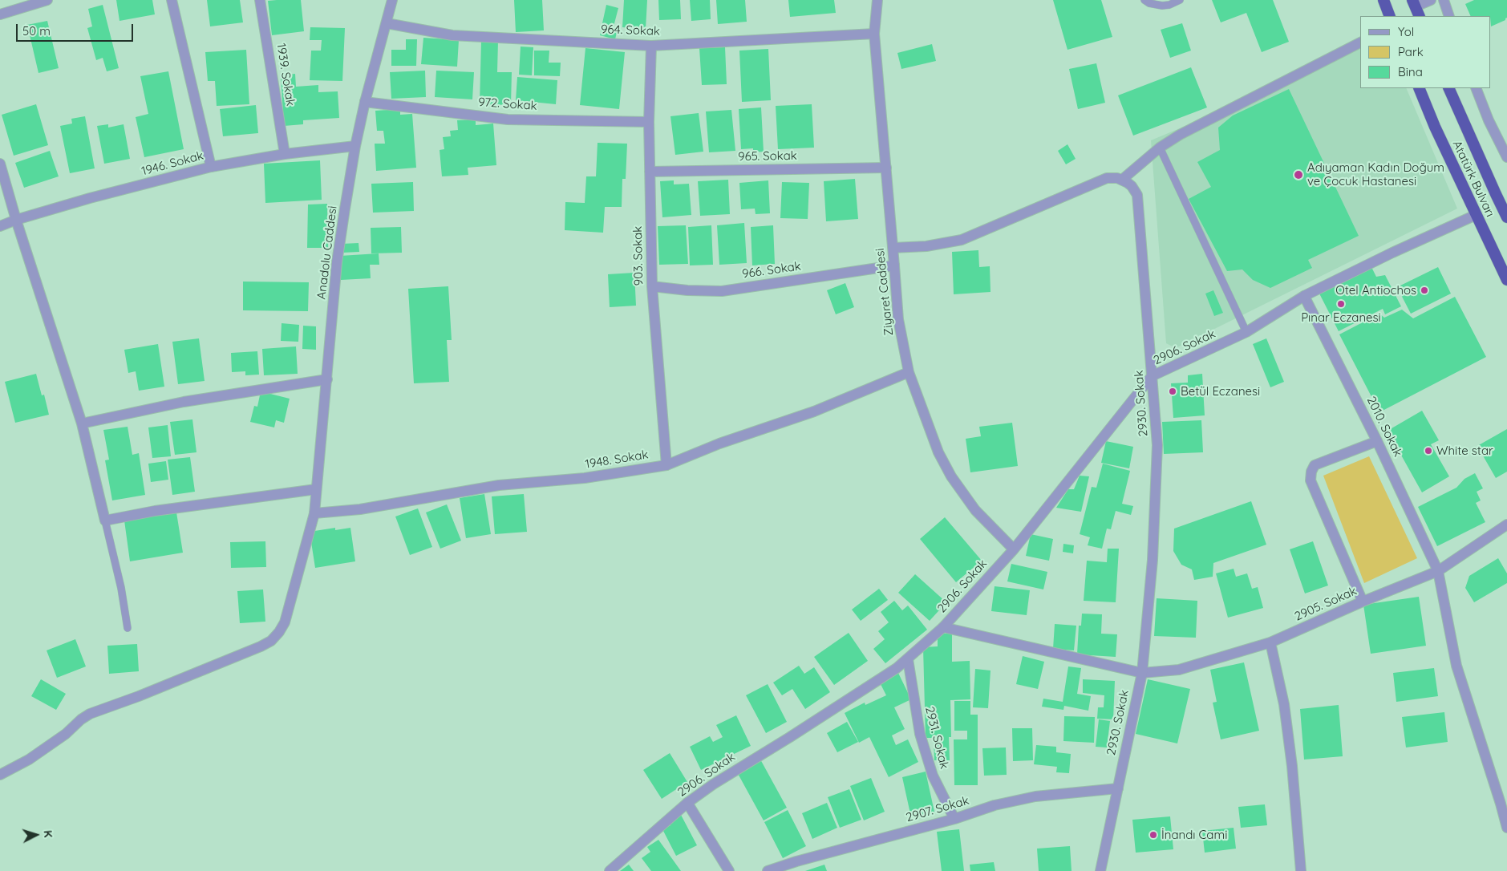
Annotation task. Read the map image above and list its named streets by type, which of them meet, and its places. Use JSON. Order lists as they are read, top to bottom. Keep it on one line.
{"streets":{"highway":["Atatürk Bulvarı"],"street":["964. Sokak","1939. Sokak","972. Sokak","965. Sokak","1946. Sokak","Anadolu Caddesi","903. Sokak","966. Sokak","Ziyaret Caddesi","2906. Sokak","2930. Sokak","2010. Sokak","1948. Sokak","2905. Sokak","2931. Sokak","2907. Sokak"]},"crossings":[["964. Sokak","Anadolu Caddesi"],["964. Sokak","903. Sokak"],["964. Sokak","Ziyaret Caddesi"],["1939. Sokak","1946. Sokak"],["972. Sokak","Anadolu Caddesi"],["972. Sokak","903. Sokak"],["965. Sokak","903. Sokak"],["965. Sokak","Ziyaret Caddesi"],["1946. Sokak","Anadolu Caddesi"],["Atatürk Bulvarı","2906. Sokak"],["Anadolu Caddesi","1948. Sokak"],["903. Sokak","966. Sokak"],["903. Sokak","1948. Sokak"],["966. Sokak","Ziyaret Caddesi"],["Ziyaret Caddesi","2906. Sokak"],["Ziyaret Caddesi","1948. Sokak"],["2906. Sokak","2930. Sokak"],["2906. Sokak","2010. Sokak"],["2906. Sokak","2905. Sokak"],["2906. Sokak","2931. Sokak"],["2930. Sokak","2905. Sokak"],["2930. Sokak","2907. Sokak"],["2010. Sokak","2905. Sokak"],["2931. Sokak","2907. Sokak"]],"places":["Adıyaman Kadın Doğum ve Çocuk Hastanesi","Otel Antiochos","Pınar Eczanesi","Betül Eczanesi","White star","İnandı Cami"],"legend":["Yol","Park","Bina"],"scale_bar":"50 m","north":"right"}
